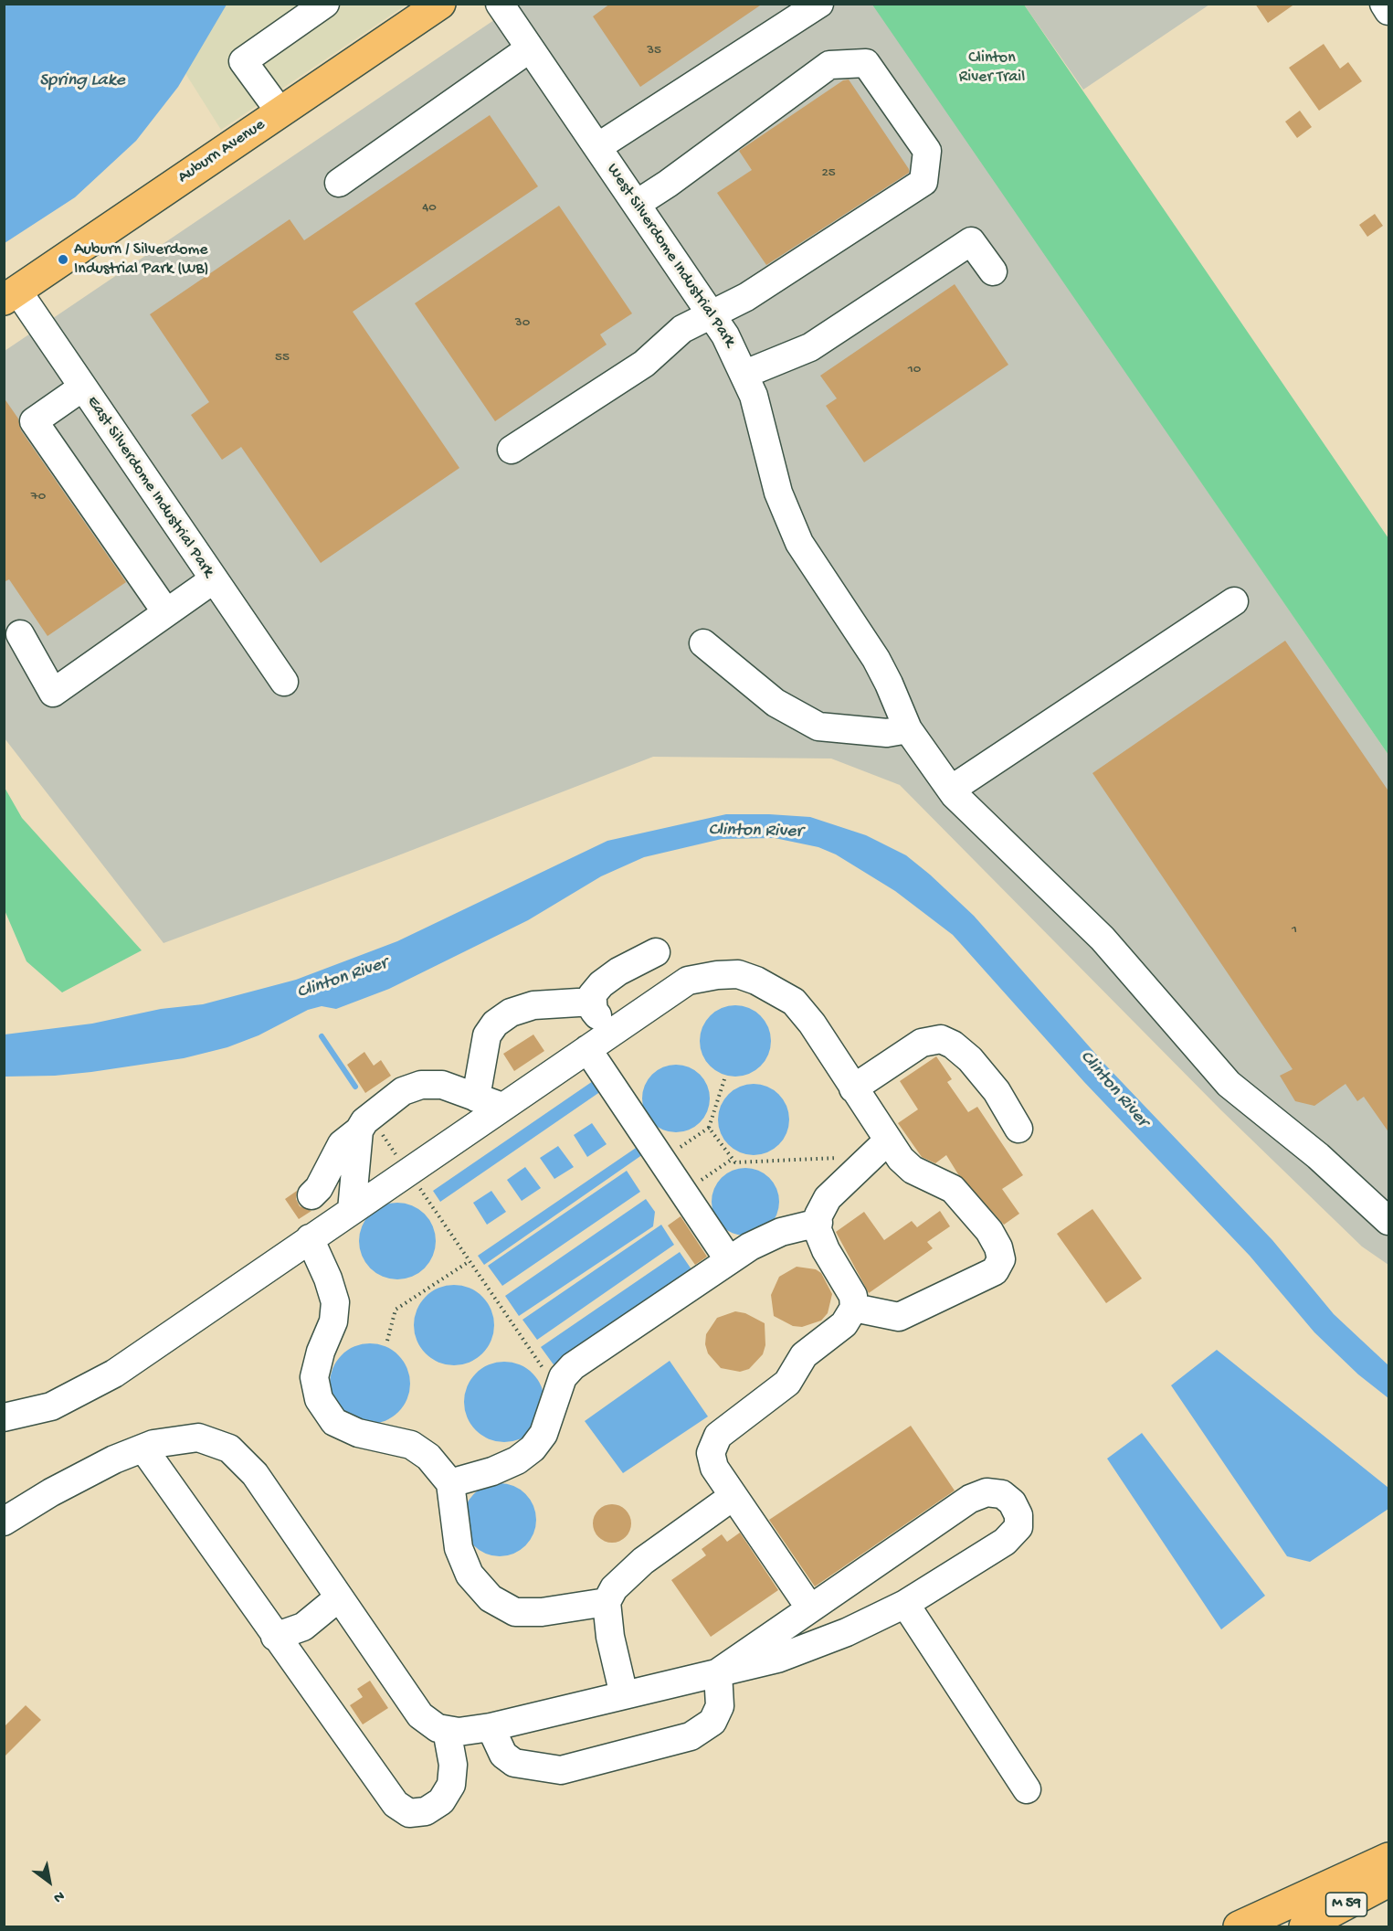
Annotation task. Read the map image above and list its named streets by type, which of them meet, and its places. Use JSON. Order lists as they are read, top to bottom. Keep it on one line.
{"streets":{"main road":["Auburn Avenue","M 59"],"street":["West Silverdome Industrial Park","East Silverdome Industrial Park"]},"crossings":[["Auburn Avenue","East Silverdome Industrial Park"]],"water":["Spring Lake","Clinton River"],"parks":["Clinton River Trail"],"places":["Auburn / Silverdome Industrial Park (WB)"],"house_numbers":["35","25","40","30","55","10","70","1"],"north":"bottom right"}
